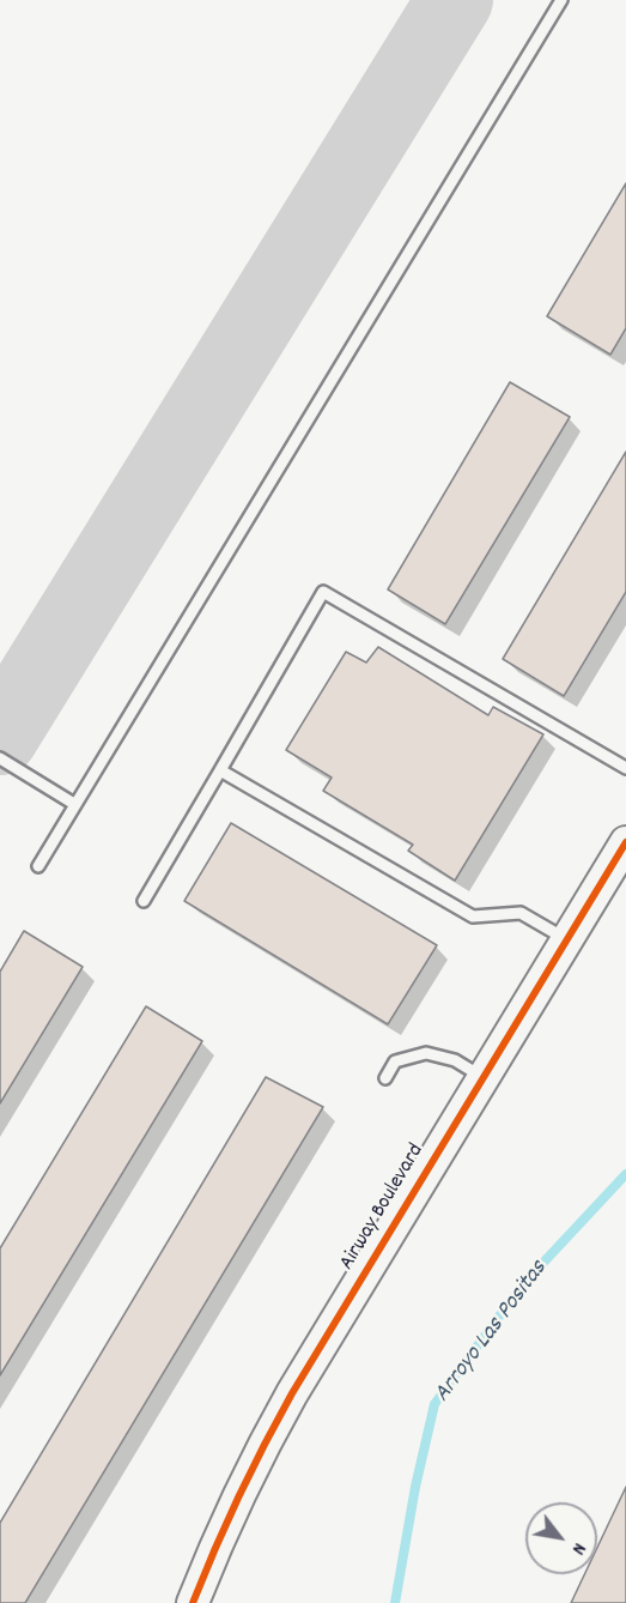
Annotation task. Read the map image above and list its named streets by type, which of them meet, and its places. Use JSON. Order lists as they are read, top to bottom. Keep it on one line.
{"streets":{"main road":["Airway Boulevard"]},"water":["Arroyo Las Positas"],"north":"bottom right"}
